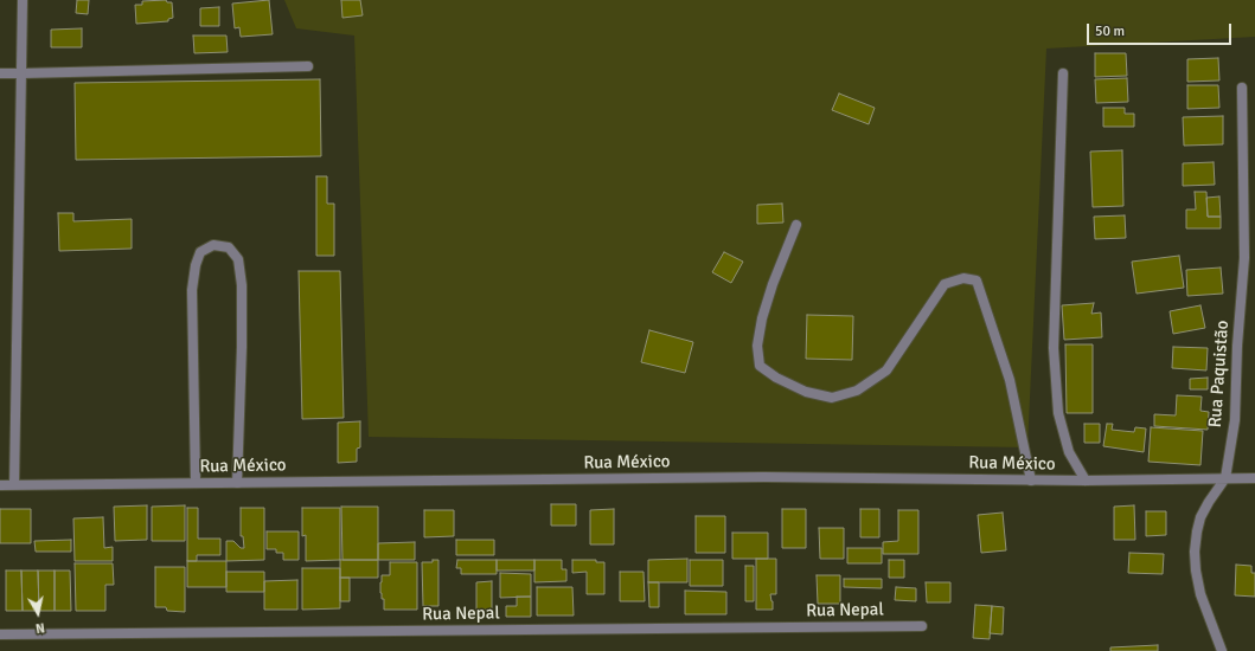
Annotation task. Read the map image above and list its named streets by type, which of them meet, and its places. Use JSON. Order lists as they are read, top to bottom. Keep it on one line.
{"streets":{"street":["Rua Paquistão","Rua México","Rua Nepal"]},"crossings":[["Rua Paquistão","Rua México"]],"scale_bar":"50 m","north":"bottom"}
